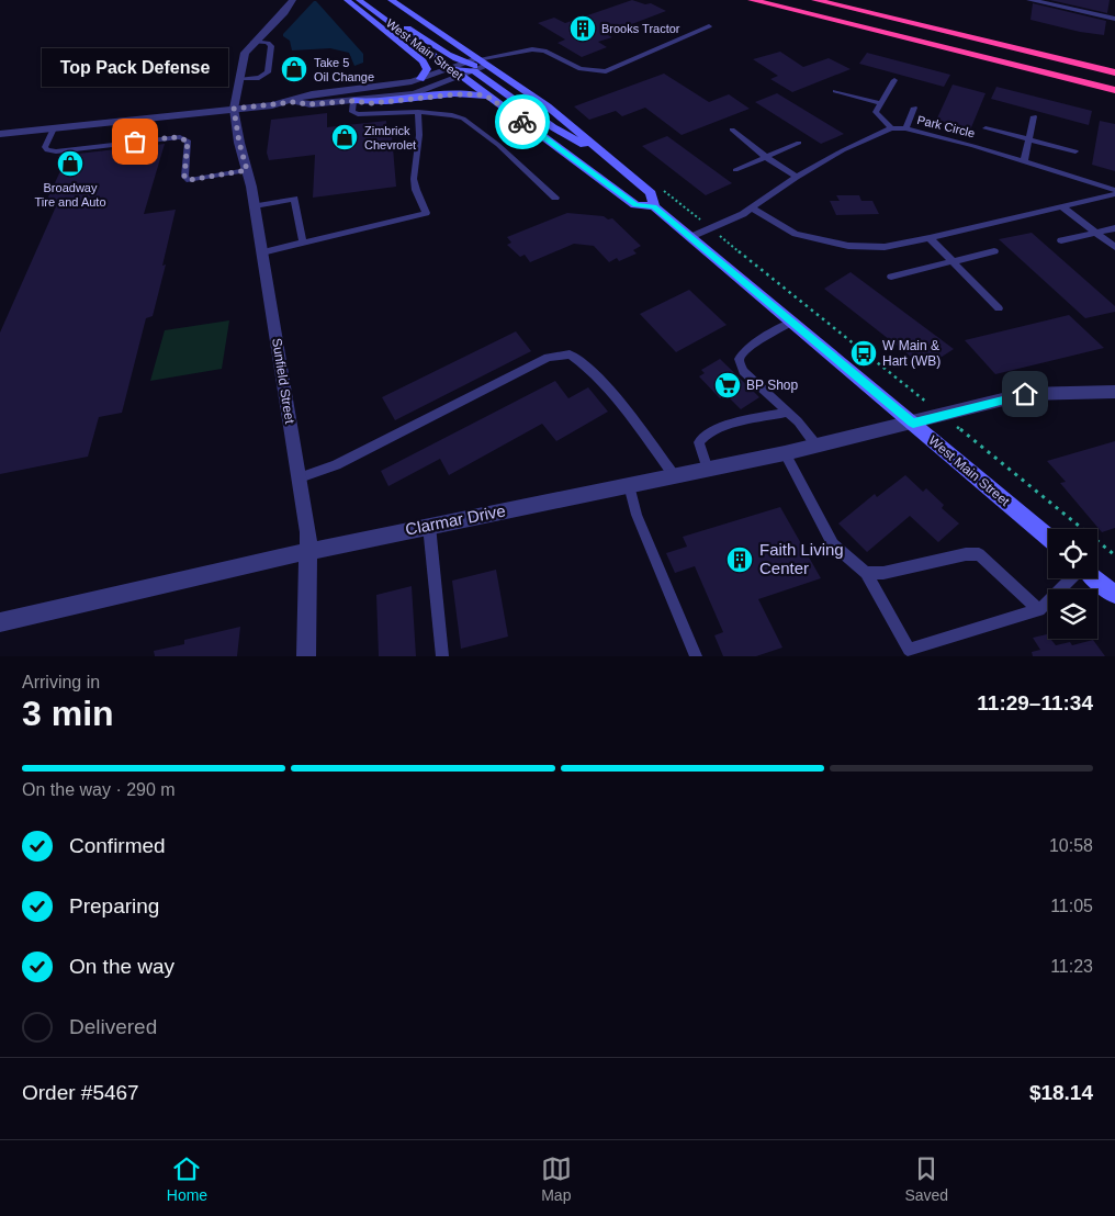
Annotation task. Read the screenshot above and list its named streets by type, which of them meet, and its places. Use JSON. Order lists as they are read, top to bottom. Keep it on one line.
{"streets":{"main road":["West Main Street"],"street":["Sunfield Street","Clarmar Drive"],"lane":["Park Circle"]},"crossings":[["West Main Street","Park Circle"],["West Main Street","Clarmar Drive"],["Sunfield Street","Clarmar Drive"]],"places":{"building":["Brooks Tractor","Faith Living Center"],"shop":["Take 5 Oil Change","Zimbrick Chevrolet","Broadway Tire and Auto"],"other":["Top Pack Defense"],"bus stop":["W Main & Hart (WB)"],"supermarket":["BP Shop"]},"page":{"bubble":"Top Pack Defense","heading":["3 min","Arriving in","11:29–11:34"],"panel":["Order #5467","$18.14"],"bar":"On the way · 290 m","list":[["Confirmed","10:58"],["Preparing","11:05"],["On the way","11:23"],"Delivered"],"tabs":["Home","Map","Saved"]}}
